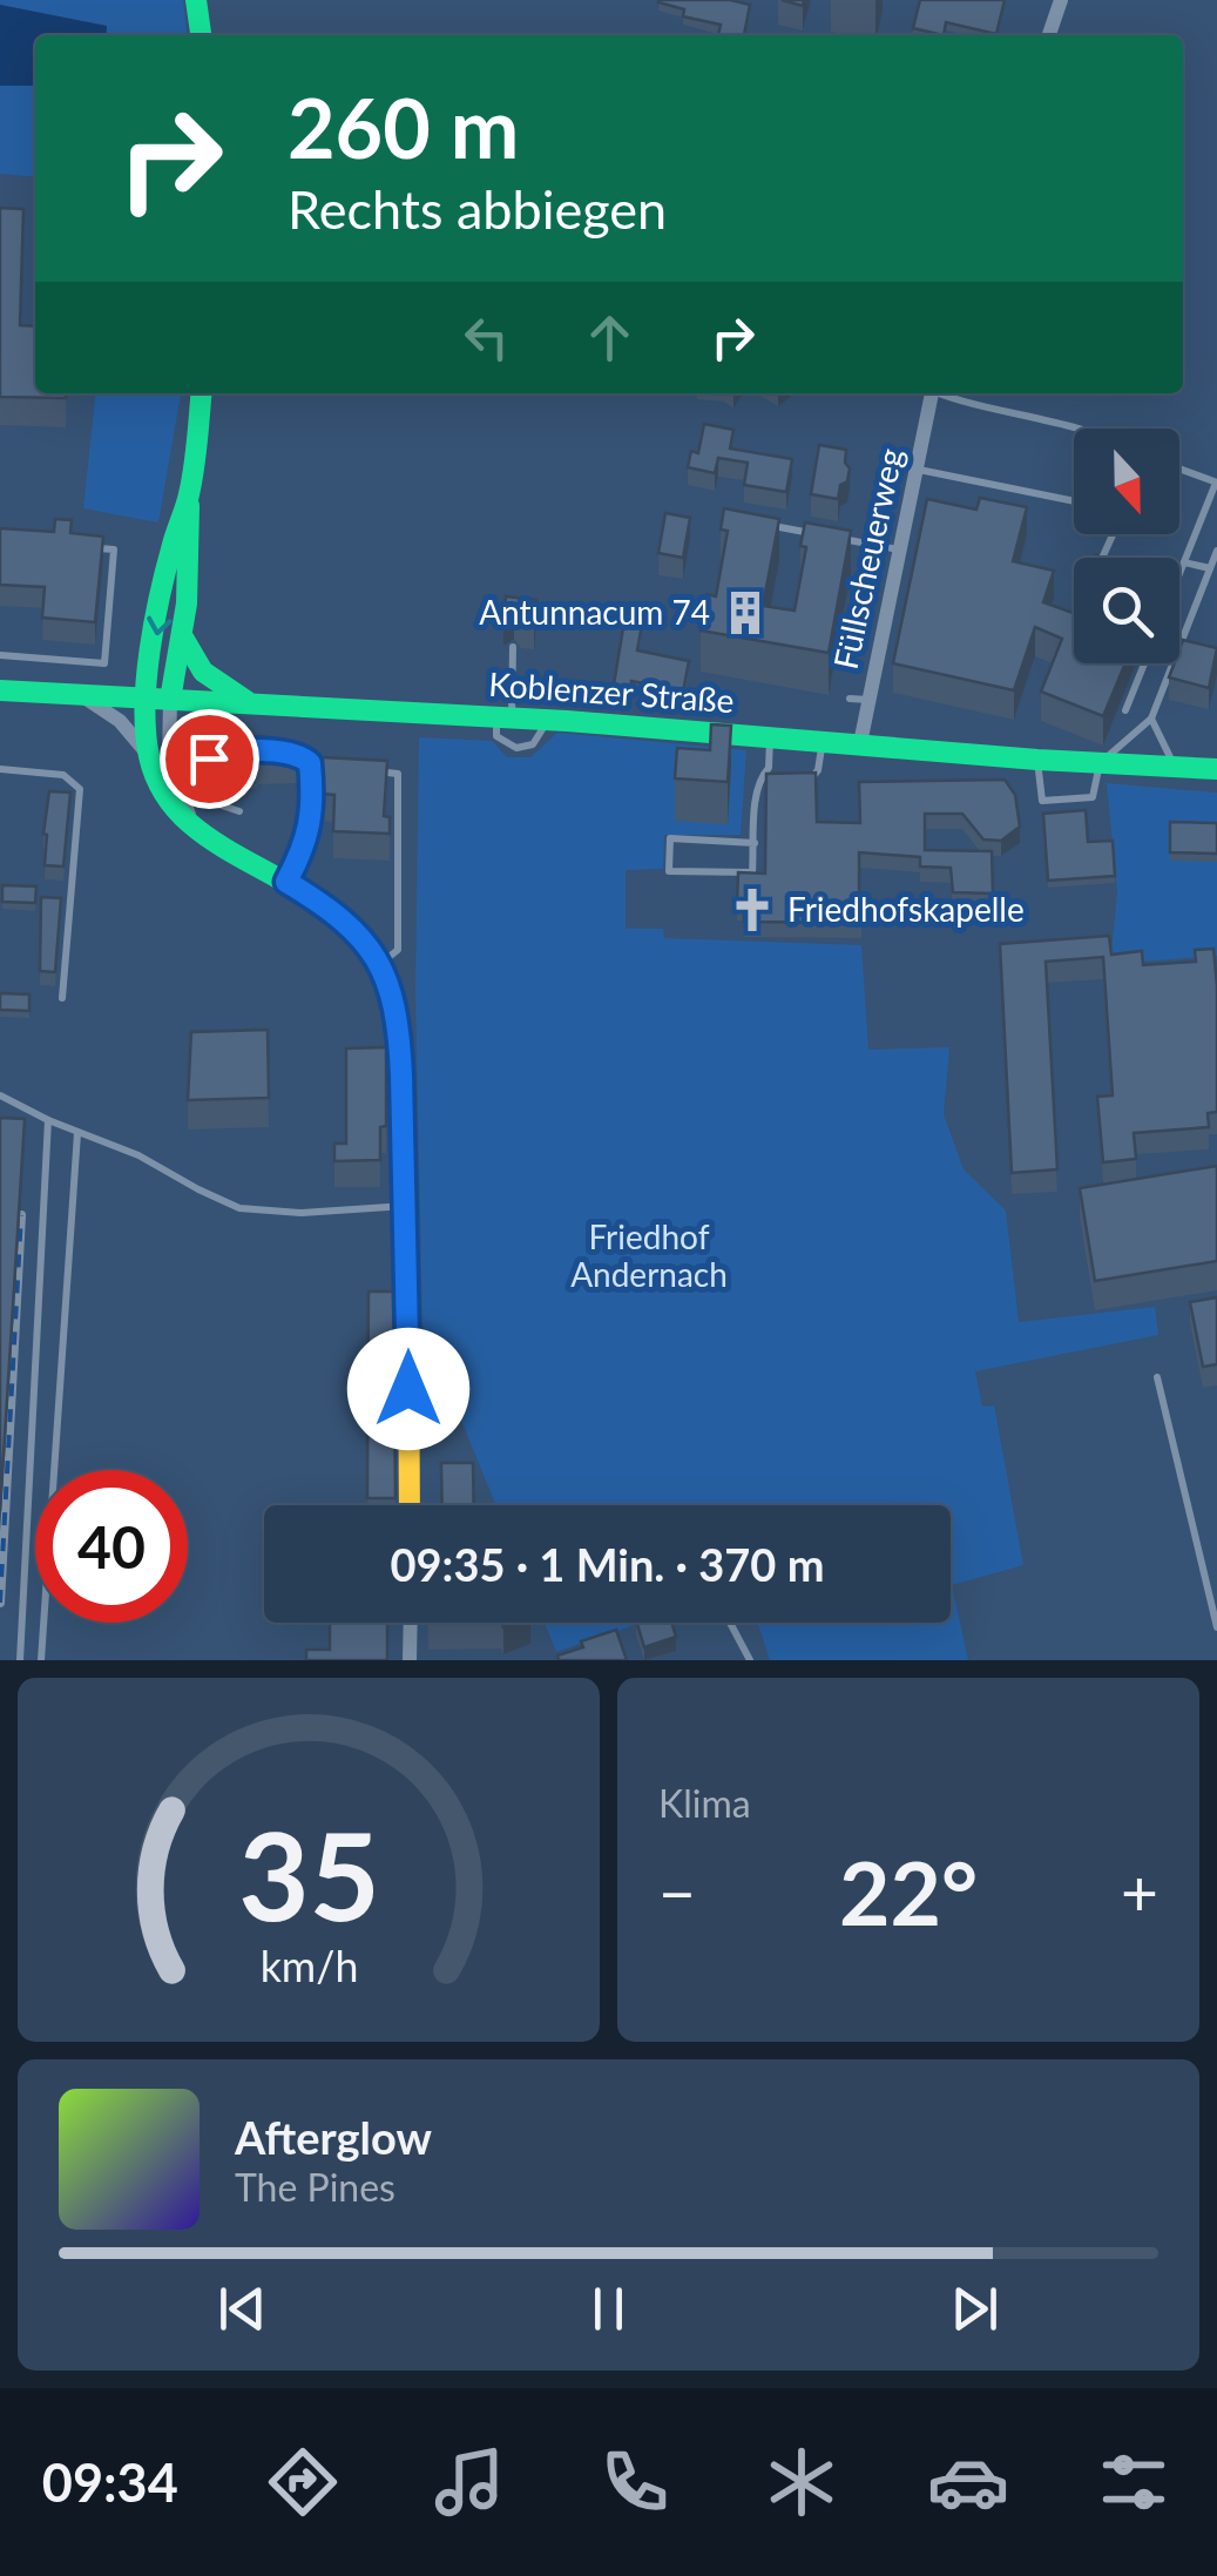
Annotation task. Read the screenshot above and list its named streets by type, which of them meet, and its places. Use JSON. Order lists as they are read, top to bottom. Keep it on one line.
{"streets":{"street":["Füllscheuerweg","Koblenzer Straße"]},"crossings":[["Füllscheuerweg","Koblenzer Straße"]],"parks":["Friedhof Andernach"],"places":{"building":["Antunnacum 74"],"church":["Friedhofskapelle"]},"north":"bottom","page":{"turn":["260 m","Rechts abbiegen"],"limit":"40","trip":"09:35 · 1 Min. · 370 m","tile":"Klima","heat":["−","22°","+"],"song":["Afterglow","The Pines"],"tabs":"09:34","gauge":["35","km/h"]}}
